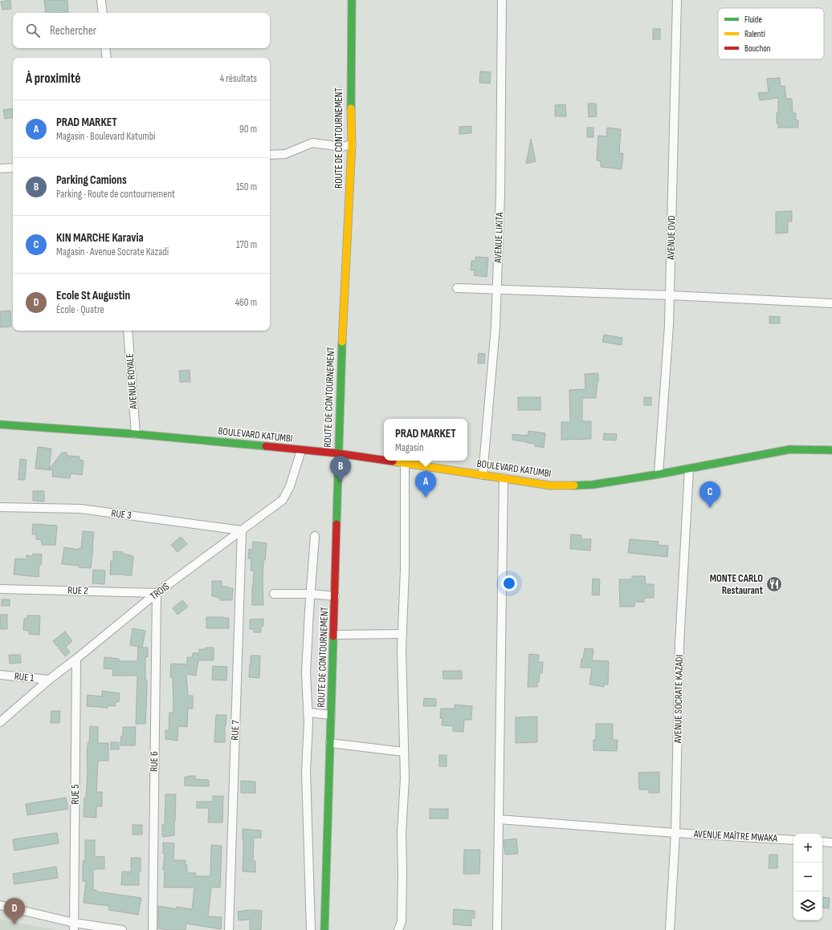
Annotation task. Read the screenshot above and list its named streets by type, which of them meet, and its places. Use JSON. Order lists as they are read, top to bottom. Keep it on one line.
{"streets":{"street":["ROUTE DE CONTOURNEMENT","AVENUE LIKITA","AVENUE OVD","AVENUE ROYALE","BOULEVARD KATUMBI","RUE 3","RUE 2","TROIS","RUE 1","AVENUE SOCRATE KAZADI","RUE 7","RUE 6","RUE 5","AVENUE MAÎTRE MWAKA"]},"crossings":[["ROUTE DE CONTOURNEMENT","BOULEVARD KATUMBI"],["AVENUE LIKITA","BOULEVARD KATUMBI"],["AVENUE OVD","BOULEVARD KATUMBI"],["AVENUE ROYALE","BOULEVARD KATUMBI"],["BOULEVARD KATUMBI","TROIS"],["BOULEVARD KATUMBI","AVENUE SOCRATE KAZADI"],["RUE 3","TROIS"],["RUE 3","RUE 7"],["RUE 2","TROIS"],["RUE 2","RUE 6"],["TROIS","RUE 1"],["TROIS","RUE 7"],["TROIS","RUE 6"],["TROIS","RUE 5"],["AVENUE SOCRATE KAZADI","AVENUE MAÎTRE MWAKA"]],"places":{"restaurant":["MONTE CARLO Restaurant"]},"legend":["Fluide","Ralenti","Bouchon"],"page":{"search":"Rechercher","heading":["À proximité","4 résultats"],"list":[{"mark":"A","name":"PRAD MARKET","note":"Magasin · Boulevard Katumbi","value":"90 m"},{"mark":"B","name":"Parking Camions","note":"Parking · Route de contournement","value":"150 m"},{"mark":"C","name":"KIN MARCHE Karavia","note":"Magasin · Avenue Socrate Kazadi","value":"170 m"},{"mark":"D","name":"Ecole St Augustin","note":"École · Quatre","value":"460 m"}],"popup":["PRAD MARKET","Magasin"],"pins":["B","A","C","D"],"map_buttons":["+","−"]}}
